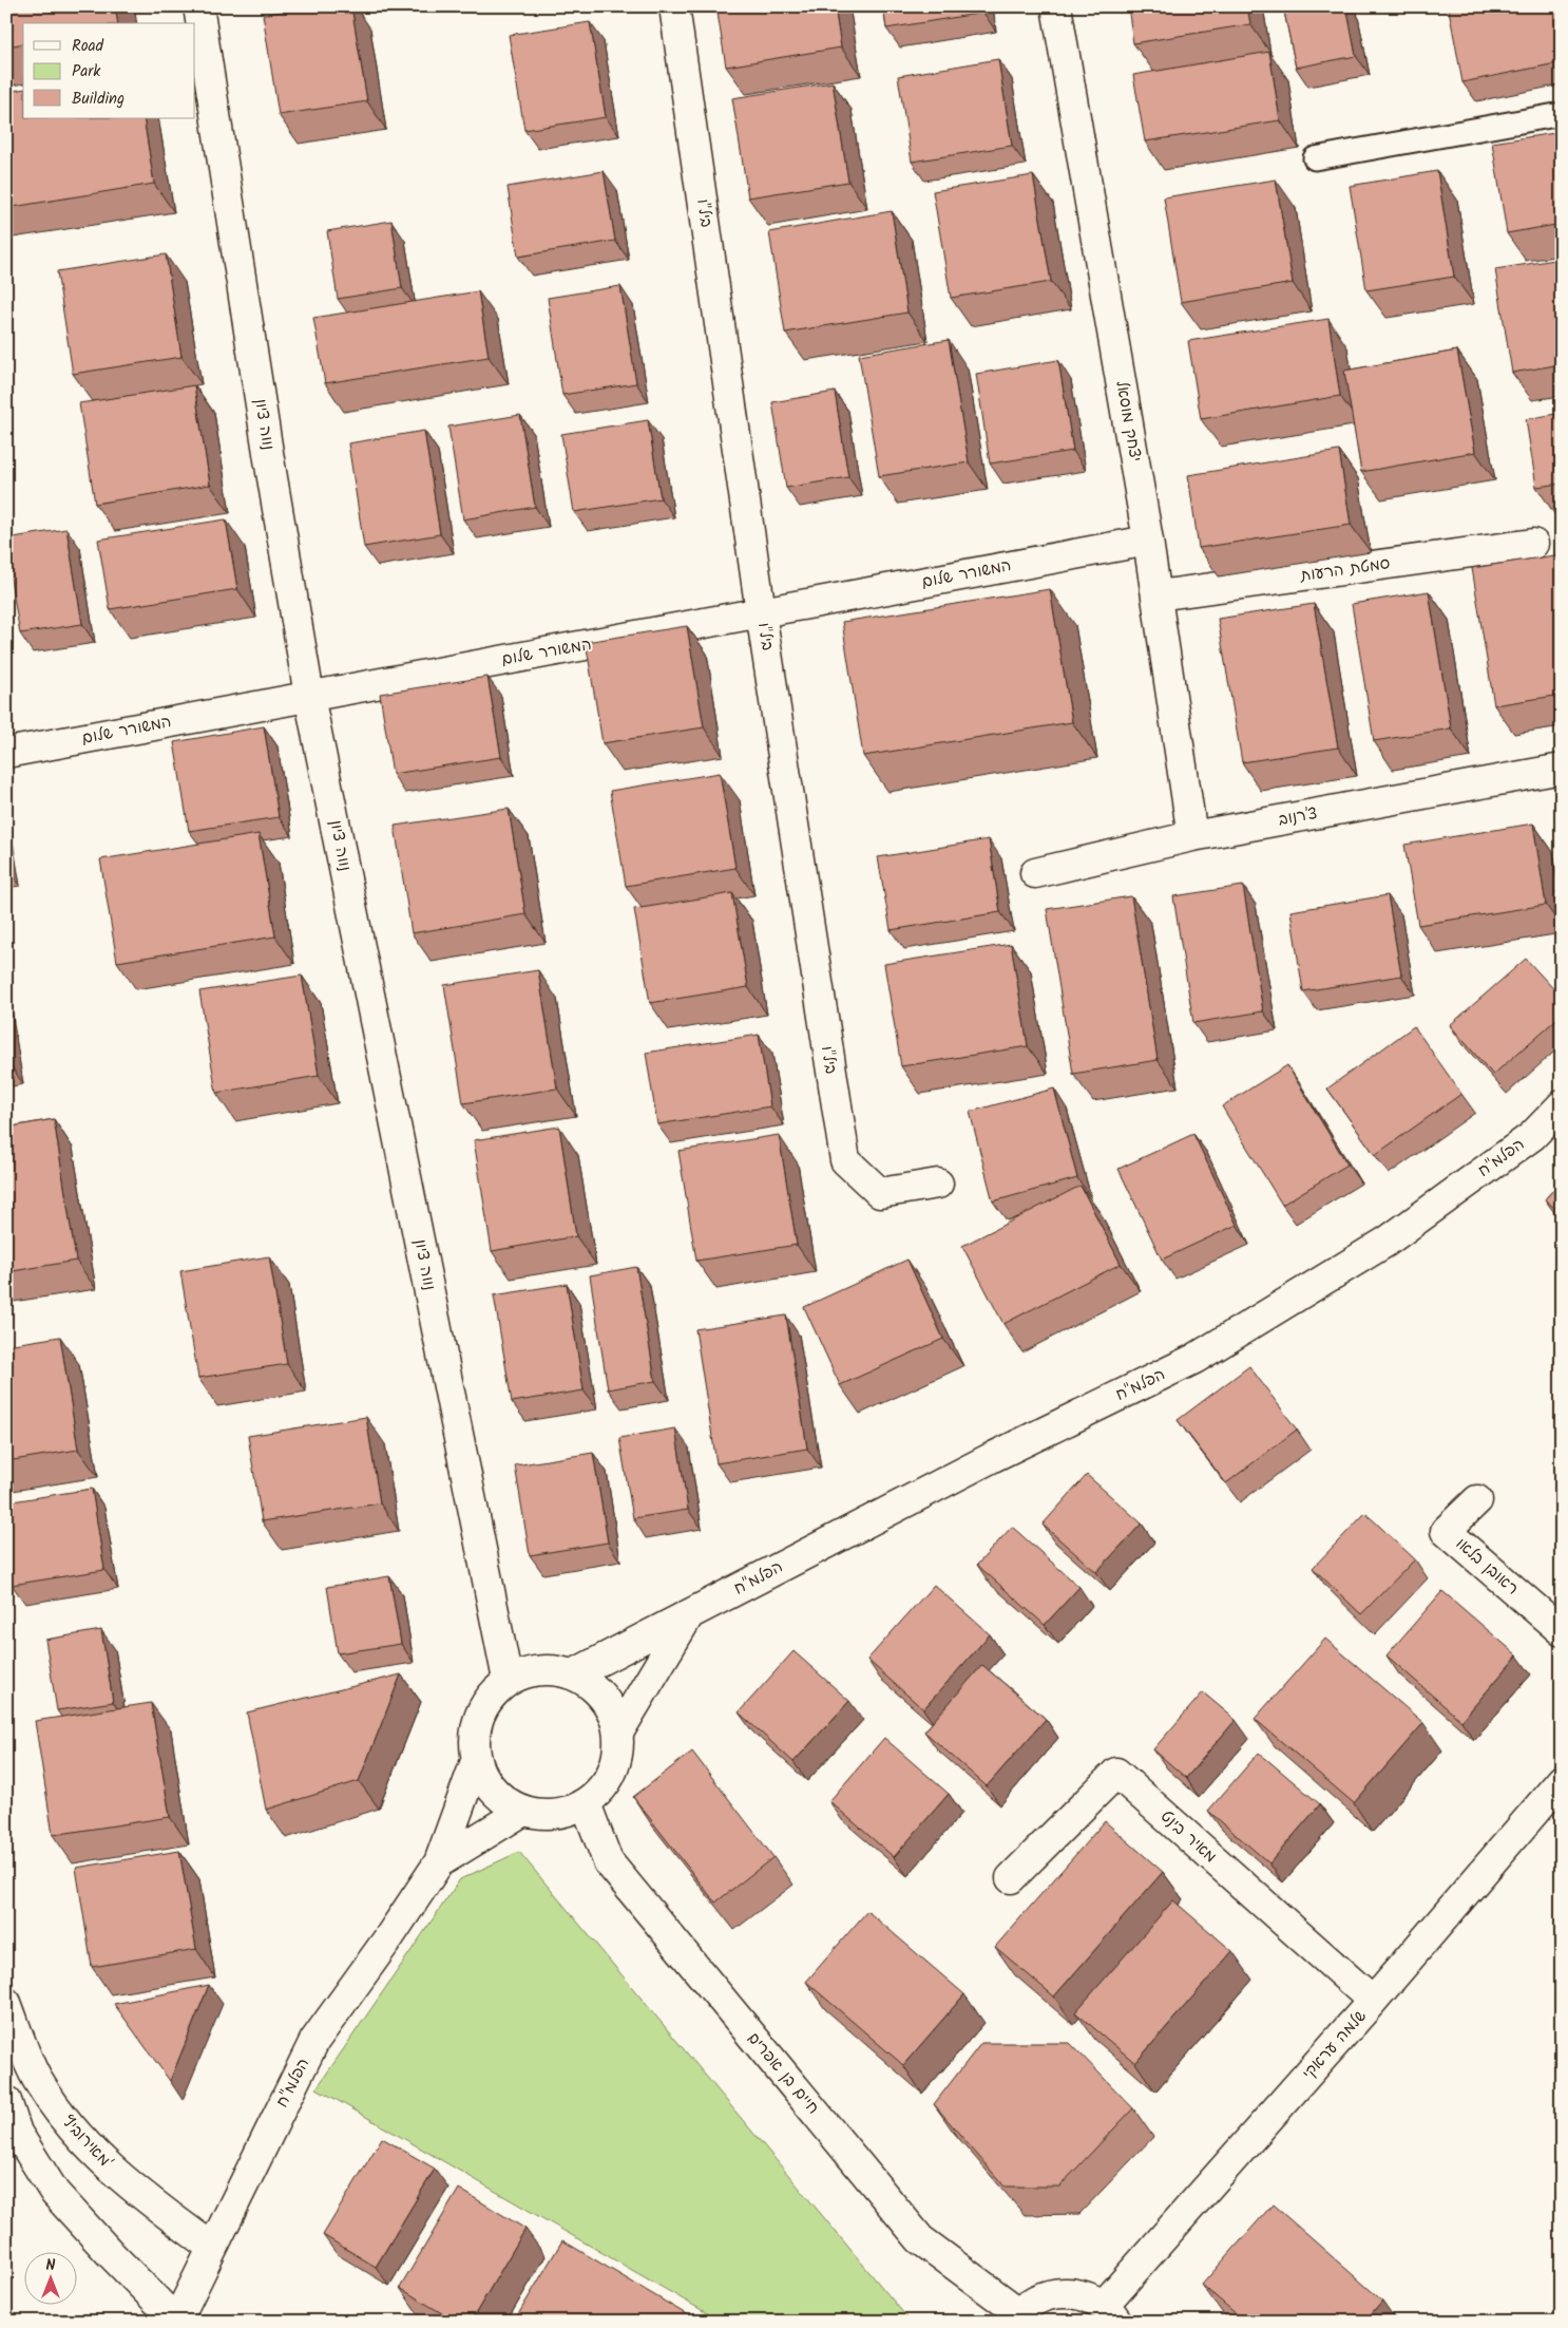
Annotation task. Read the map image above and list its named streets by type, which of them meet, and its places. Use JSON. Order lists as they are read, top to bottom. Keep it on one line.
{"streets":{"street":["ביל\"ו","יצחק מוסאל","נווה ציון","סמטת הרעות","המשורר שלום","צ'רנוב","הפלמ\"ח","ראובן בלאו","מאיר בינט","שלמה עראקי","חיים בן אפרים","מאירוביץ'"]},"crossings":[["ביל\"ו","המשורר שלום"],["יצחק מוסאל","סמטת הרעות"],["יצחק מוסאל","המשורר שלום"],["יצחק מוסאל","צ'רנוב"],["נווה ציון","המשורר שלום"],["נווה ציון","הפלמ\"ח"],["נווה ציון","חיים בן אפרים"],["הפלמ\"ח","חיים בן אפרים"],["הפלמ\"ח","מאירוביץ'"],["מאיר בינט","שלמה עראקי"]],"legend":["Road","Park","Building"],"north":"top"}
